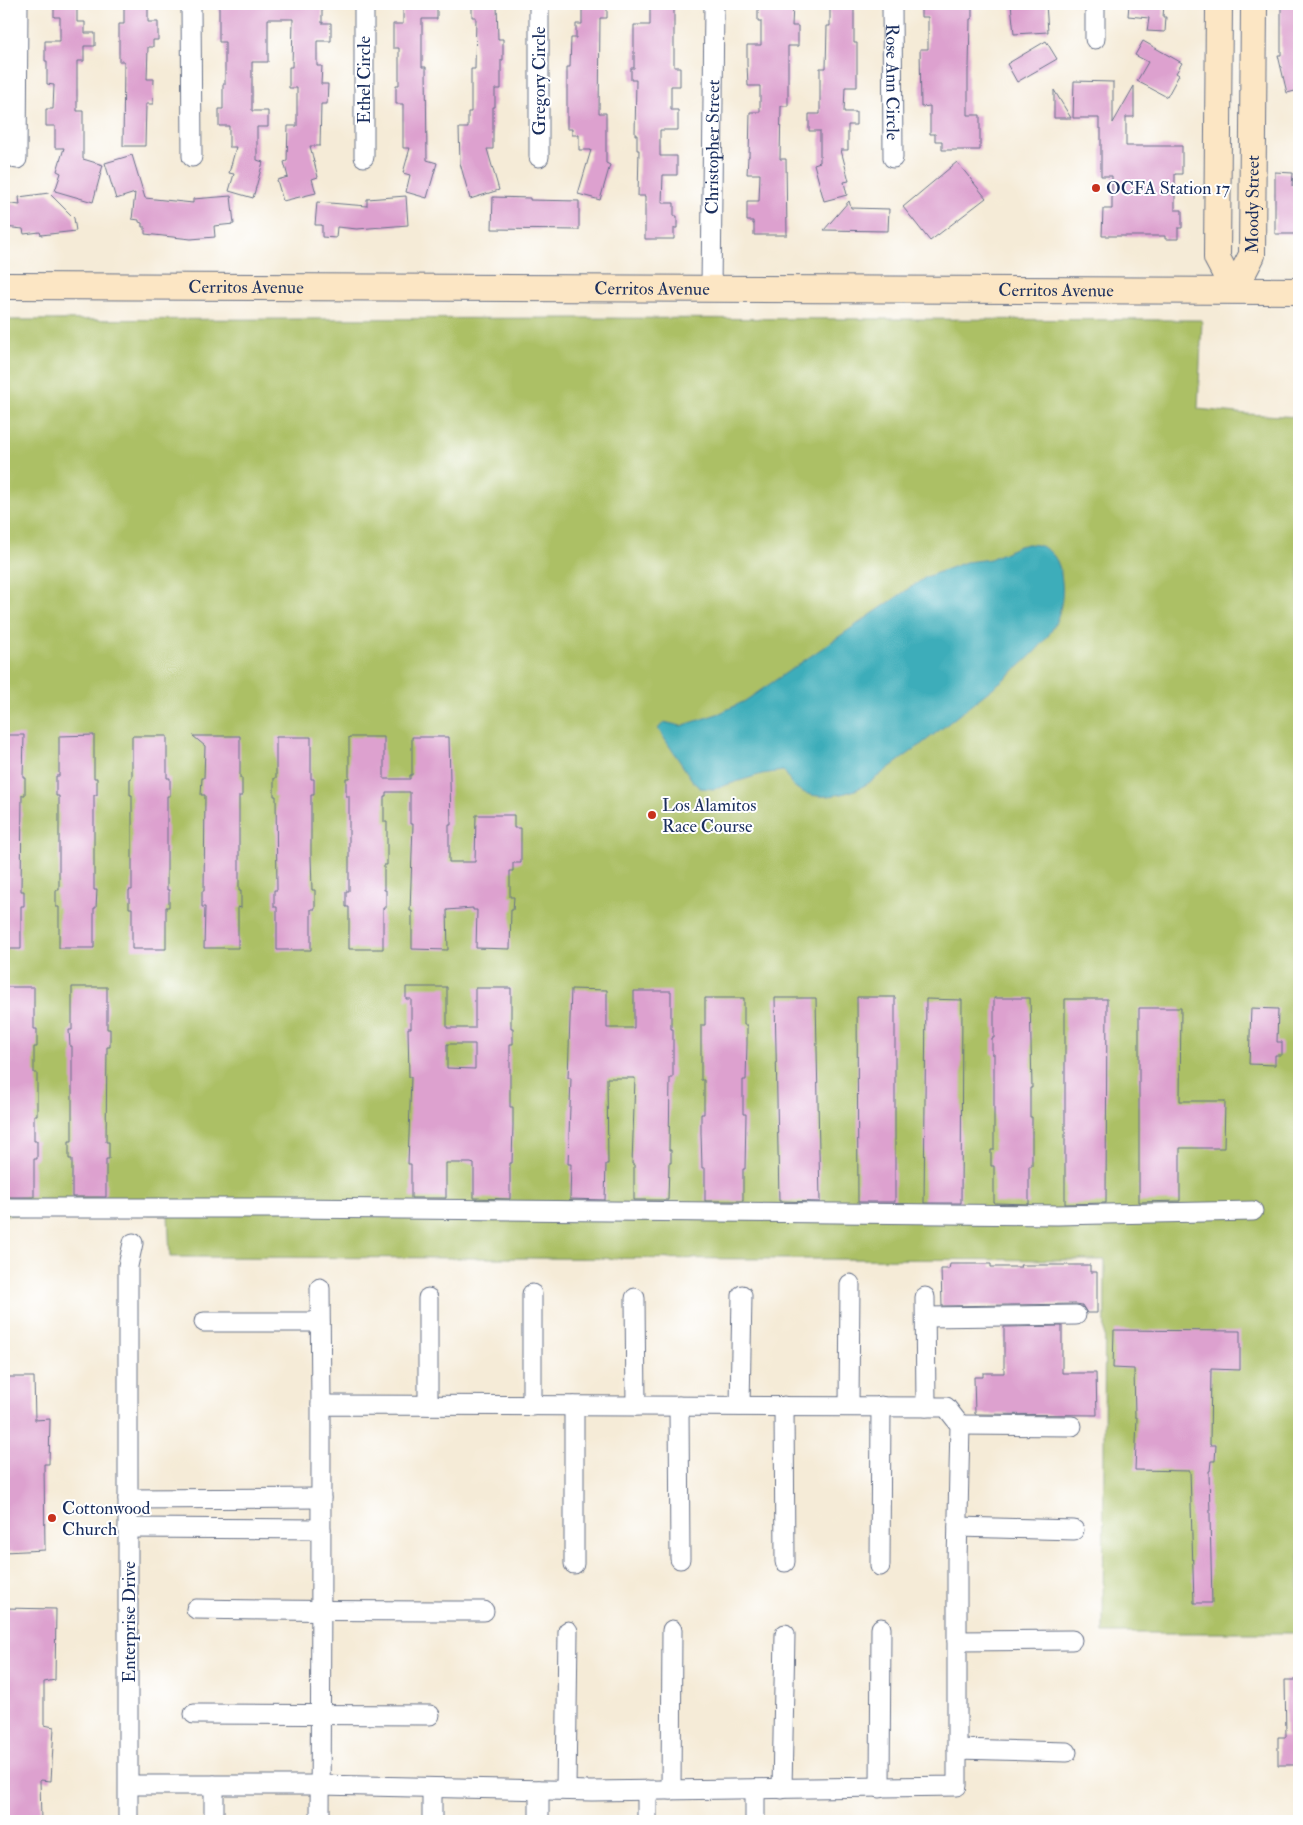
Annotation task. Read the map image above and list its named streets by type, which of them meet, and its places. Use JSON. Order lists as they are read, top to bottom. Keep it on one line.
{"streets":{"main road":["Moody Street","Cerritos Avenue"],"street":["Ethel Circle","Gregory Circle","Rose Ann Circle","Christopher Street","Enterprise Drive"]},"crossings":[["Christopher Street","Cerritos Avenue"],["Moody Street","Cerritos Avenue"]],"places":["OCFA Station 17","Los Alamitos Race Course","Cottonwood Church"]}
